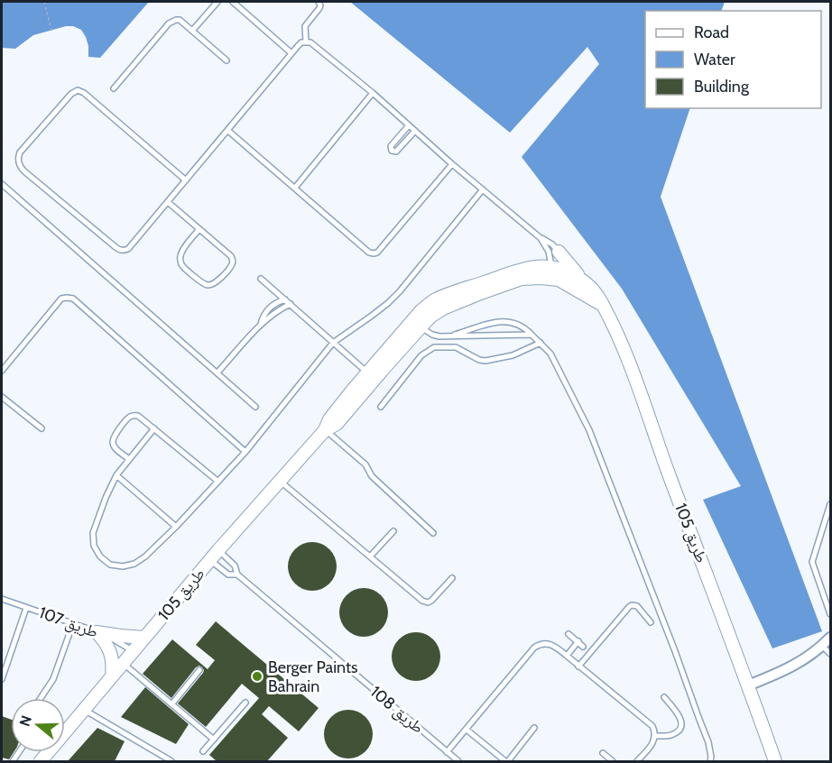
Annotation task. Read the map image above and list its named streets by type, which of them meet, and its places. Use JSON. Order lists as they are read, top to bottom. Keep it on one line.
{"streets":{"street":["طريق 105"],"lane":["طريق 107","طريق 108"]},"crossings":[["طريق 105","طريق 107"],["طريق 105","طريق 108"]],"places":["Berger Paints Bahrain"],"legend":["Road","Water","Building"],"north":"left"}
